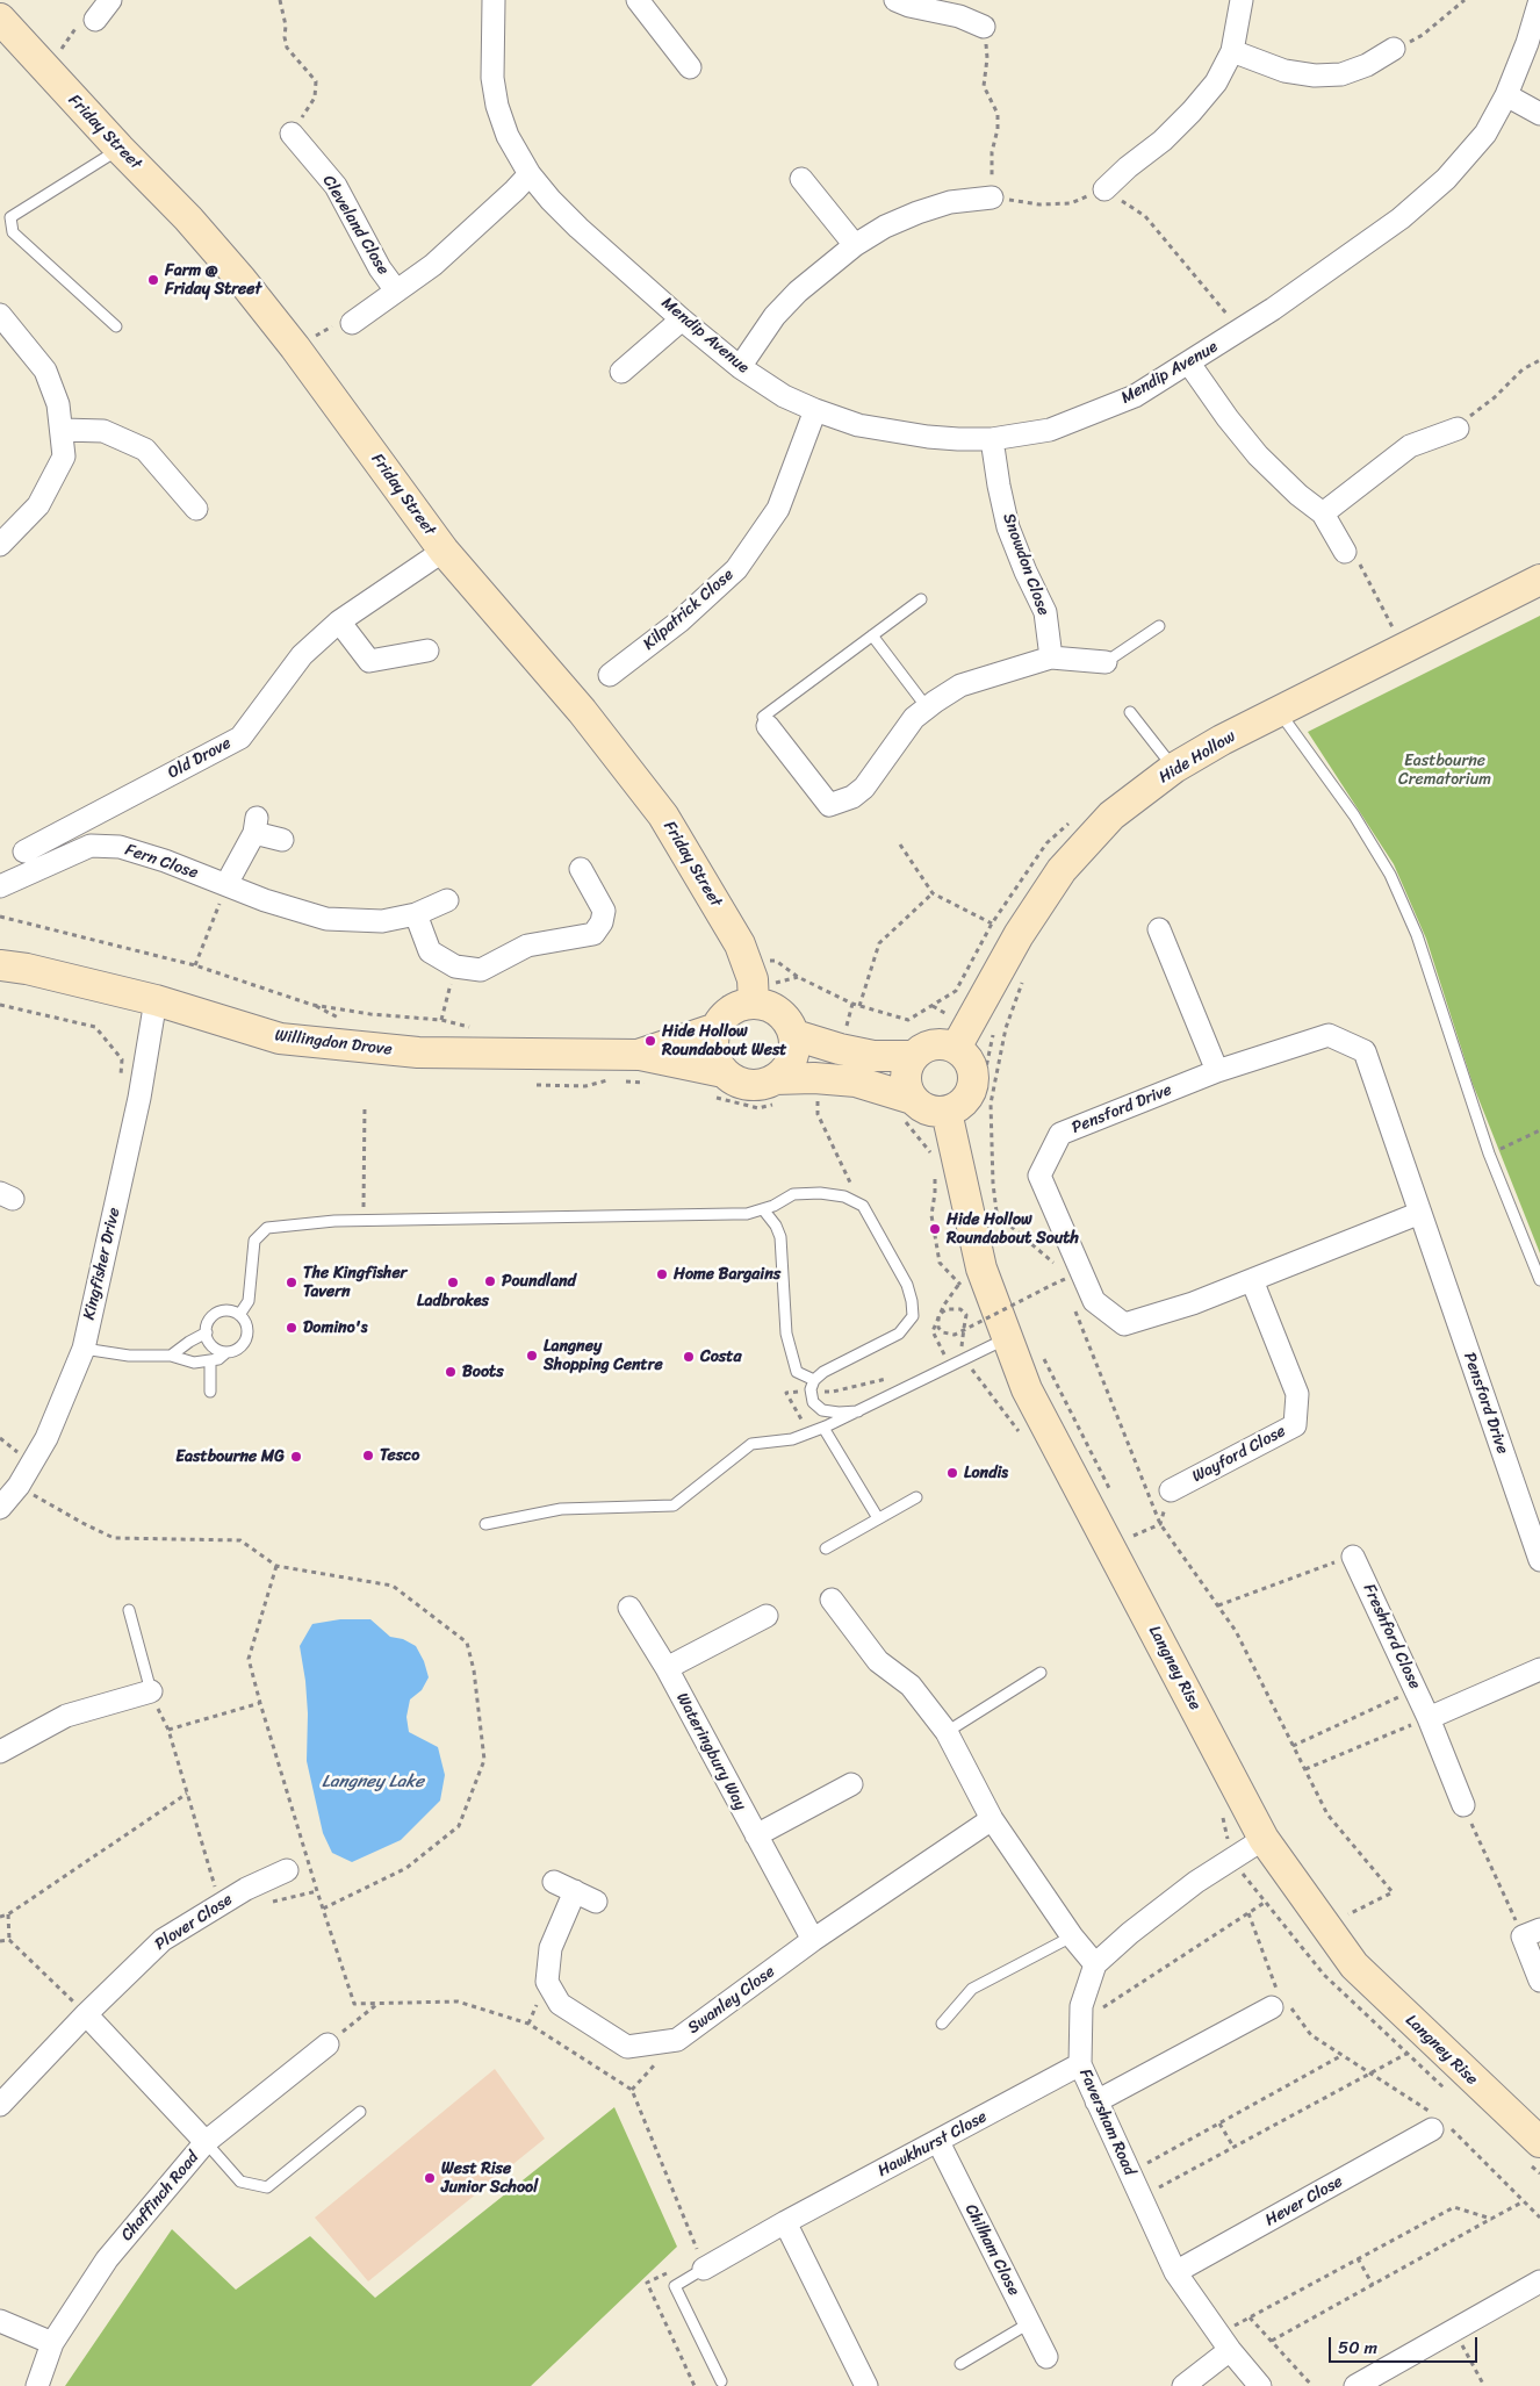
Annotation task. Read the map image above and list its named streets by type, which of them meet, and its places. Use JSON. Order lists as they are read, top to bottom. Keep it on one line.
{"streets":{"main road":["Friday Street","Hide Hollow","Willingdon Drove","Langney Rise"],"street":["Cleveland Close","Mendip Avenue","Snowdon Close","Kilpatrick Close","Old Drove","Fern Close","Pensford Drive","Kingfisher Drive","Wayford Close","Freshford Close","Wateringbury Way","Plover Close","Swanley Close","Faversham Road","Hawkhurst Close","Chaffinch Road","Hever Close","Chilham Close"]},"crossings":[["Friday Street","Old Drove"],["Cleveland Close","Mendip Avenue"],["Mendip Avenue","Snowdon Close"],["Mendip Avenue","Kilpatrick Close"],["Hide Hollow","Willingdon Drove"],["Hide Hollow","Langney Rise"],["Willingdon Drove","Kingfisher Drive"],["Willingdon Drove","Langney Rise"],["Pensford Drive","Wayford Close"],["Langney Rise","Faversham Road"],["Wateringbury Way","Swanley Close"],["Faversham Road","Hawkhurst Close"],["Faversham Road","Hever Close"],["Hawkhurst Close","Chilham Close"]],"water":["Langney Lake"],"parks":["Eastbourne Crematorium"],"places":["Farm @ Friday Street","Hide Hollow Roundabout West","Hide Hollow Roundabout South","Home Bargains","Poundland","The Kingfisher Tavern","Ladbrokes","Domino's","Langney Shopping Centre","Costa","Boots","Tesco","Eastbourne MG","Londis","West Rise Junior School"],"scale_bar":"50 m"}
